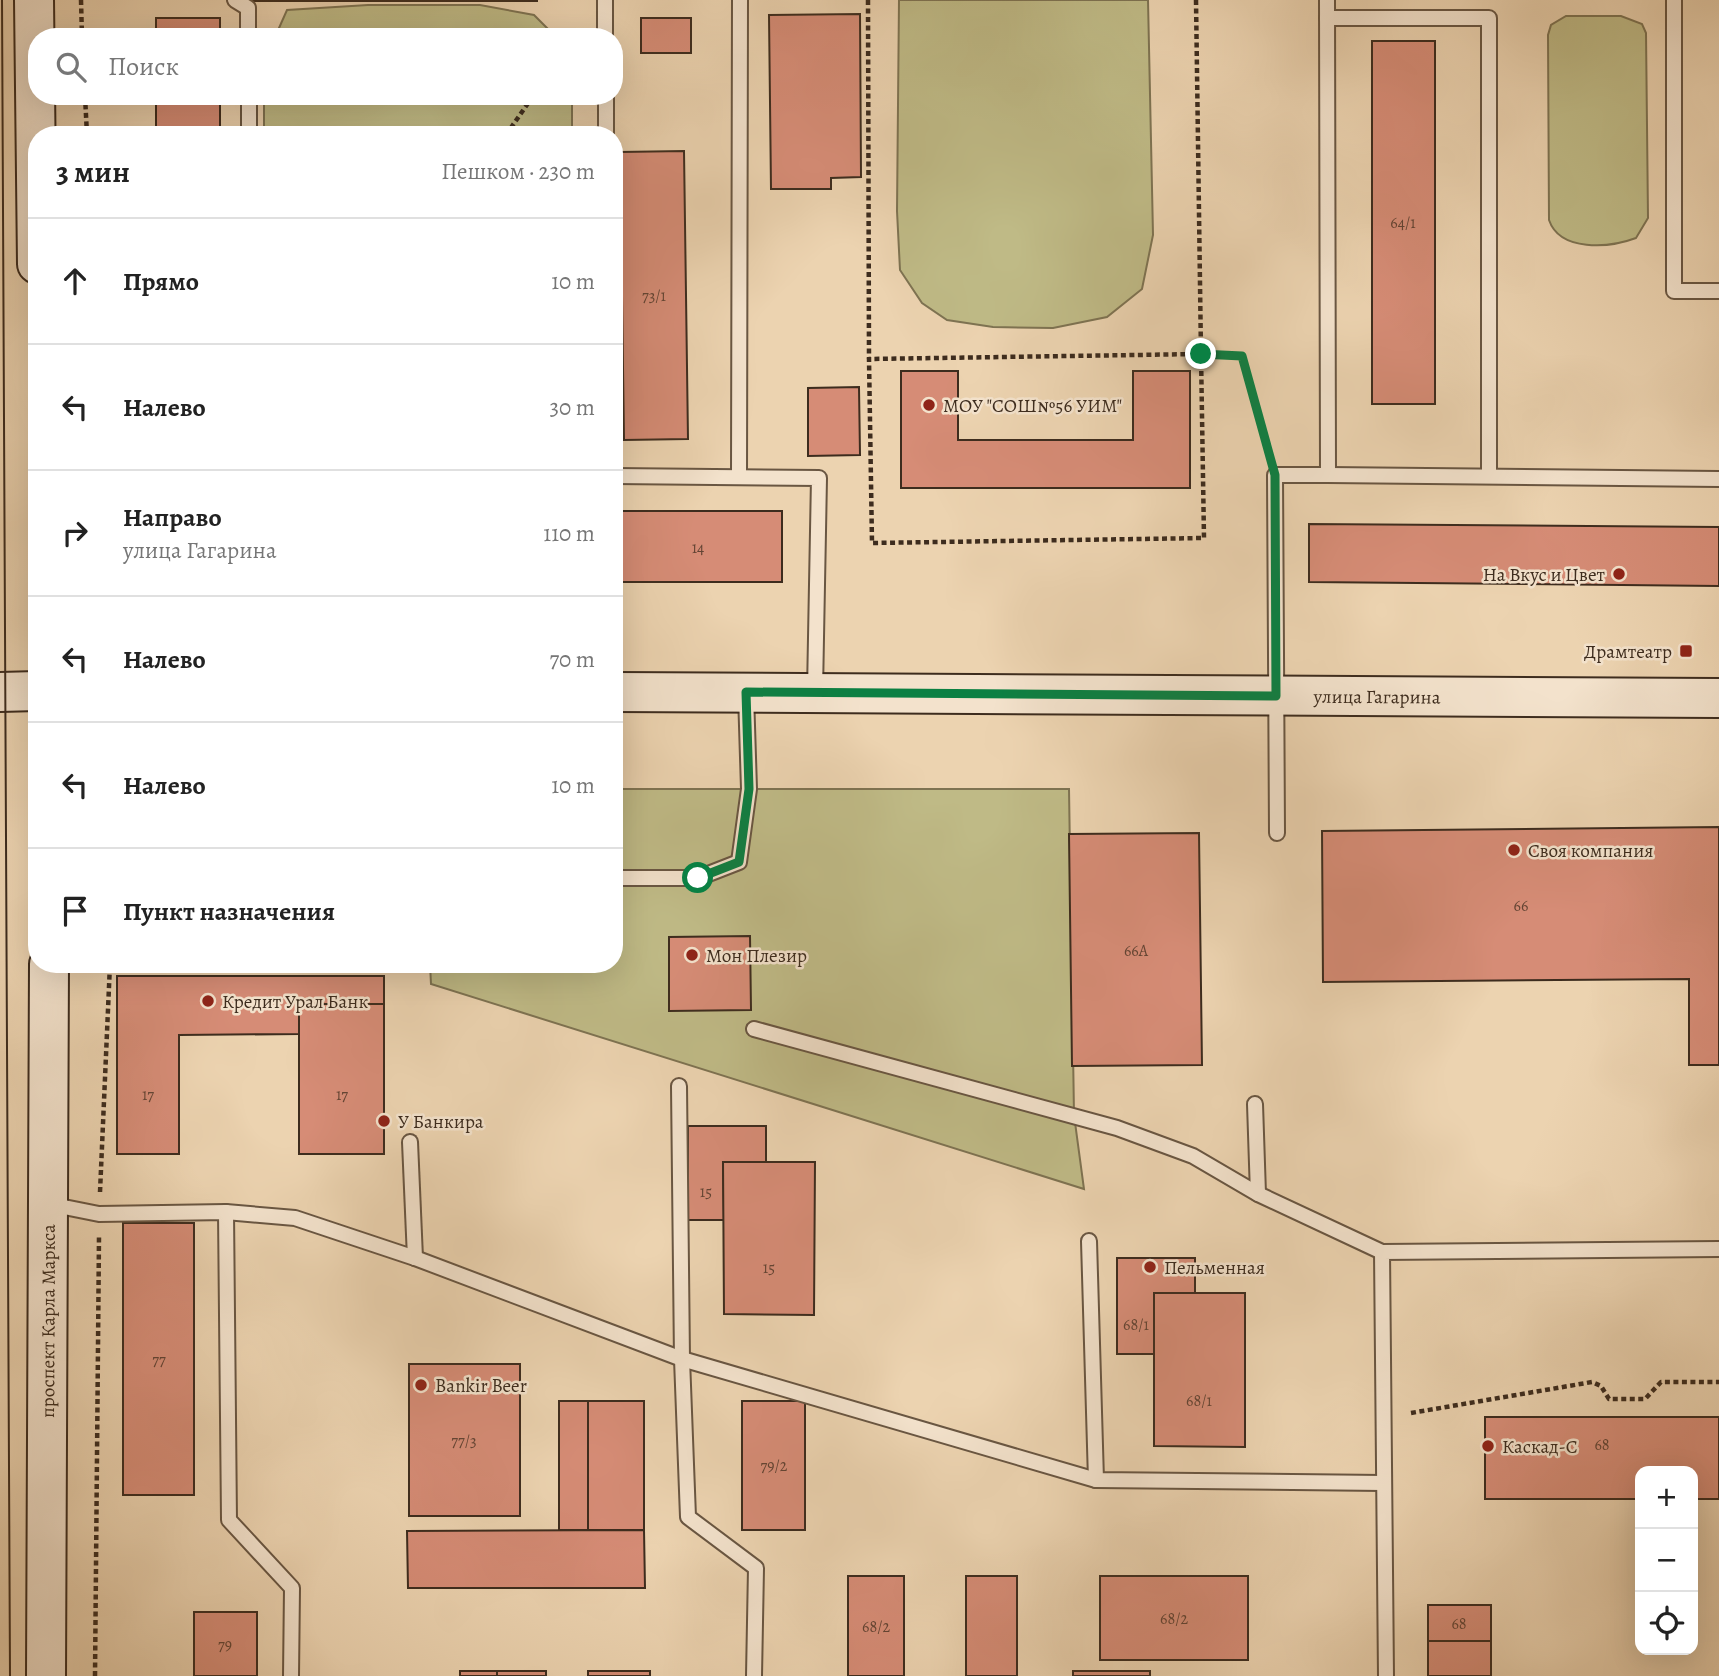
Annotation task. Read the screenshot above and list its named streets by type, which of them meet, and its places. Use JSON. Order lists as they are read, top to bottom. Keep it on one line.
{"streets":{"main road":["улица Гагарина","проспект Карла Маркса"]},"places":{"other":["МОУ \"СОШ№56 УИМ\"","На Вкус и Цвет","Своя компания","Мон Плезир","Кредит Урал Банк","У Банкира","Пельменная","Bankir Beer","Каскад-С"],"transit":["Драмтеатр"]},"house_numbers":["64/1","73/1","14","66","66А","17","17","15","15","68/1","77","68/1","77/3","68","79/2","68/2","68","68/2","79"],"page":{"search":"Поиск","heading":["3 мин","Пешком · 230 m"],"list":[["Прямо","10 m"],["Налево","30 m"],["Направо","улица Гагарина","110 m"],["Налево","70 m"],["Налево","10 m"],"Пункт назначения"],"map_buttons":["+","−"]}}
